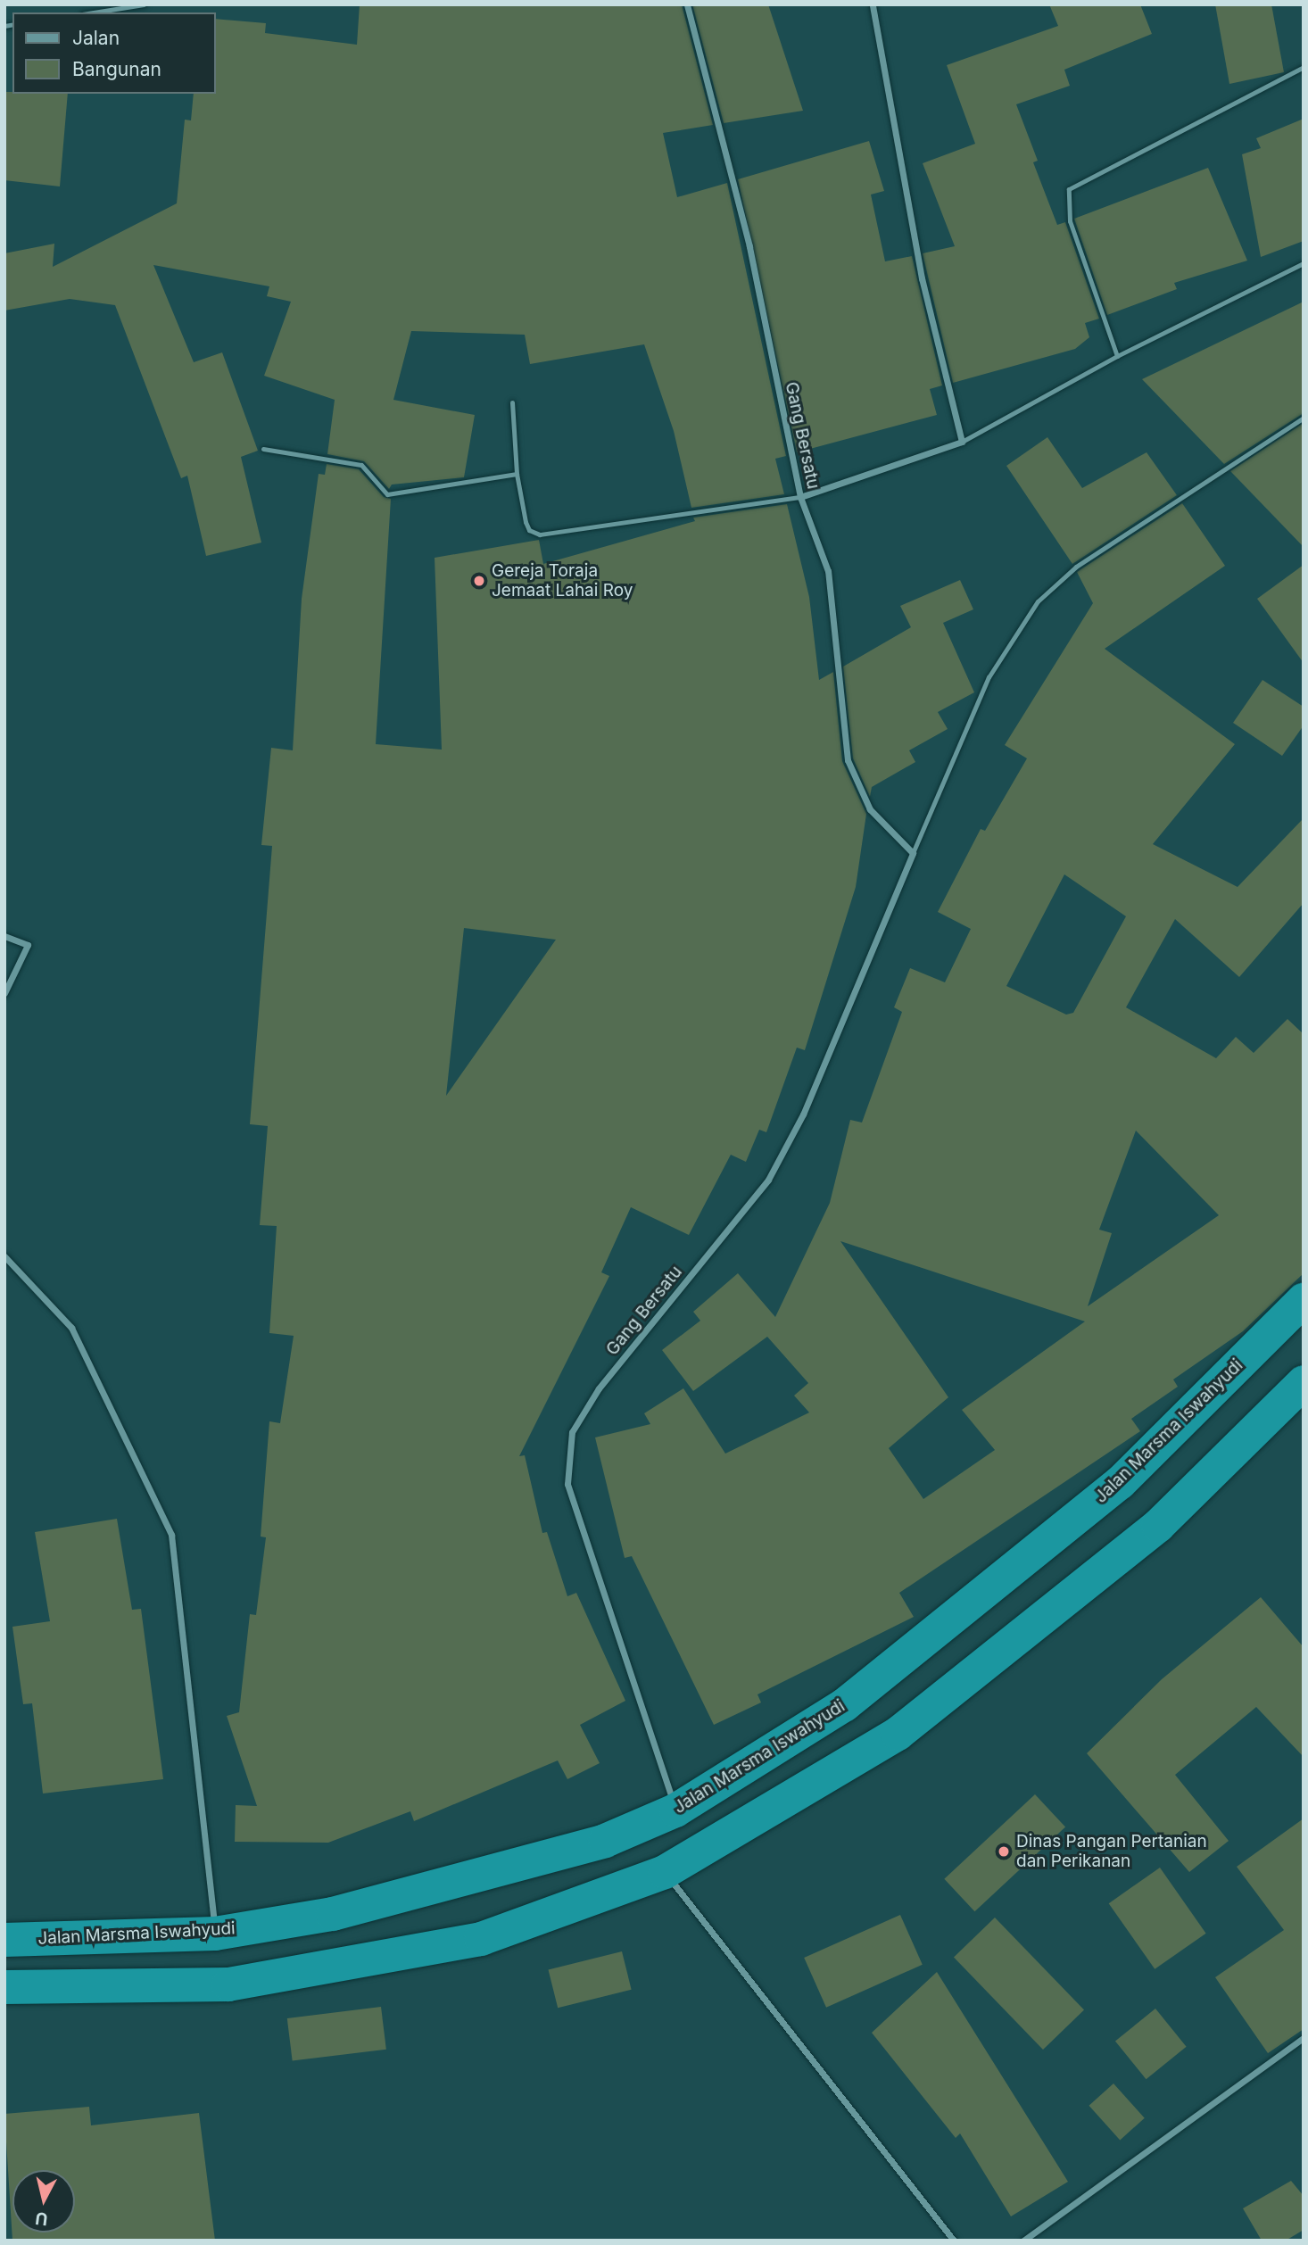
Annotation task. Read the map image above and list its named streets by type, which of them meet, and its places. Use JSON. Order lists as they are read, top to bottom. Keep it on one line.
{"streets":{"highway":["Jalan Marsma Iswahyudi"],"street":["Gang Bersatu"]},"crossings":[["Gang Bersatu","Jalan Marsma Iswahyudi"]],"places":["Gereja Toraja Jemaat Lahai Roy","Dinas Pangan Pertanian dan Perikanan"],"legend":["Jalan","Bangunan"],"north":"bottom"}
